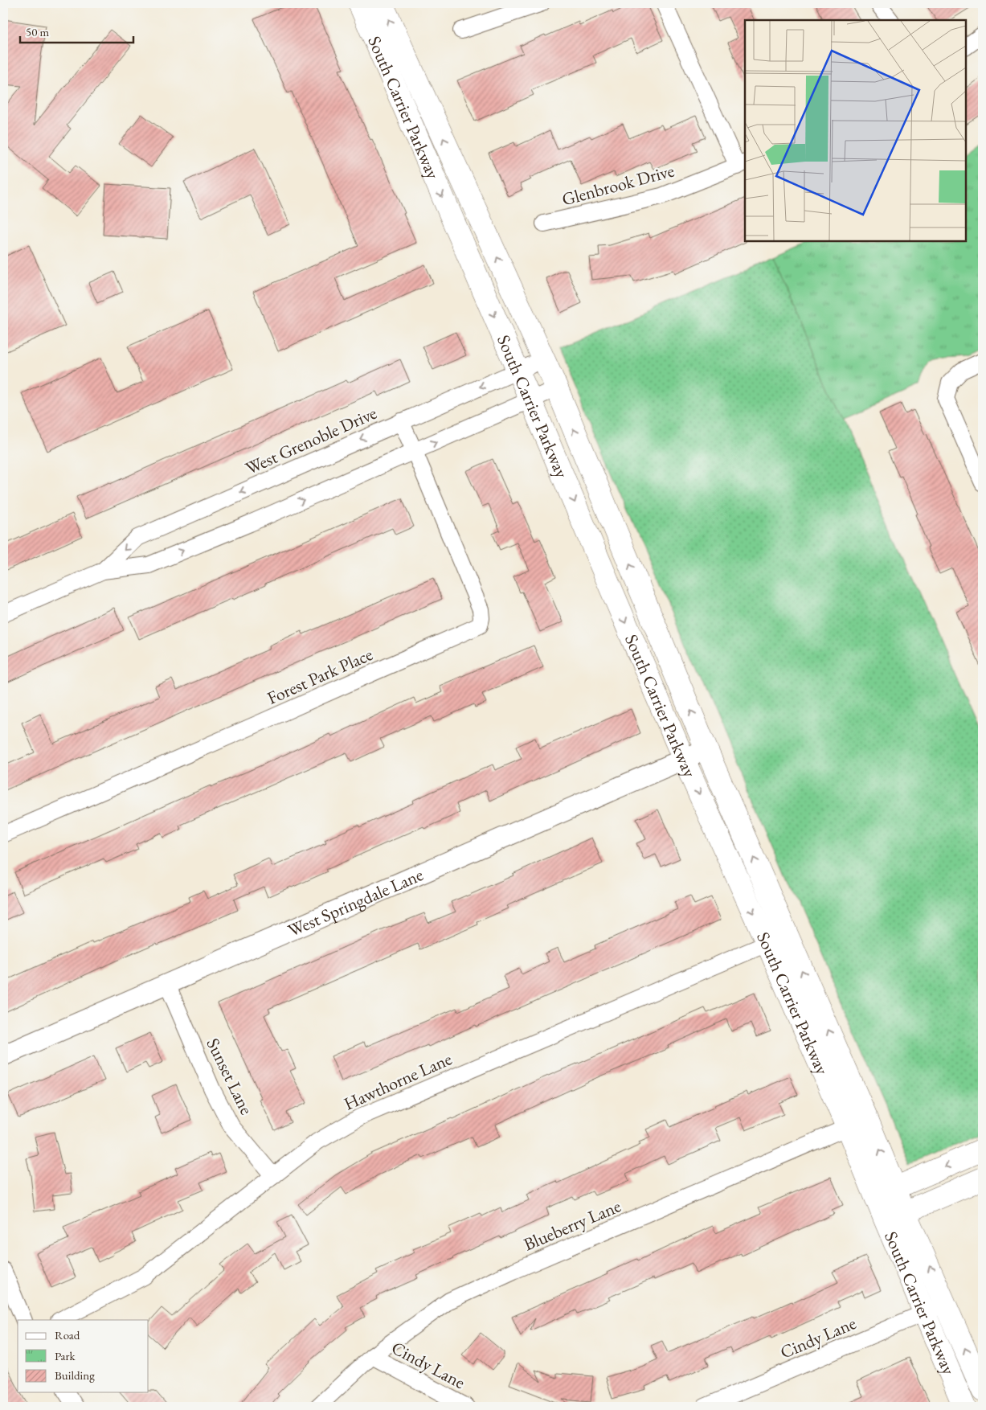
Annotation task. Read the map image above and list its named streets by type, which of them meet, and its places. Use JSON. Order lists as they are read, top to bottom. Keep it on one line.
{"streets":{"main road":["South Carrier Parkway"],"street":["Glenbrook Drive","West Grenoble Drive","Forest Park Place","West Springdale Lane","Sunset Lane","Hawthorne Lane","Blueberry Lane","Cindy Lane"]},"crossings":[["South Carrier Parkway","West Grenoble Drive"],["South Carrier Parkway","West Springdale Lane"],["South Carrier Parkway","Hawthorne Lane"],["South Carrier Parkway","Blueberry Lane"],["South Carrier Parkway","Cindy Lane"],["West Grenoble Drive","Forest Park Place"],["West Springdale Lane","Sunset Lane"],["Sunset Lane","Hawthorne Lane"],["Blueberry Lane","Cindy Lane"]],"legend":["Road","Park","Building"],"scale_bar":"50 m"}
